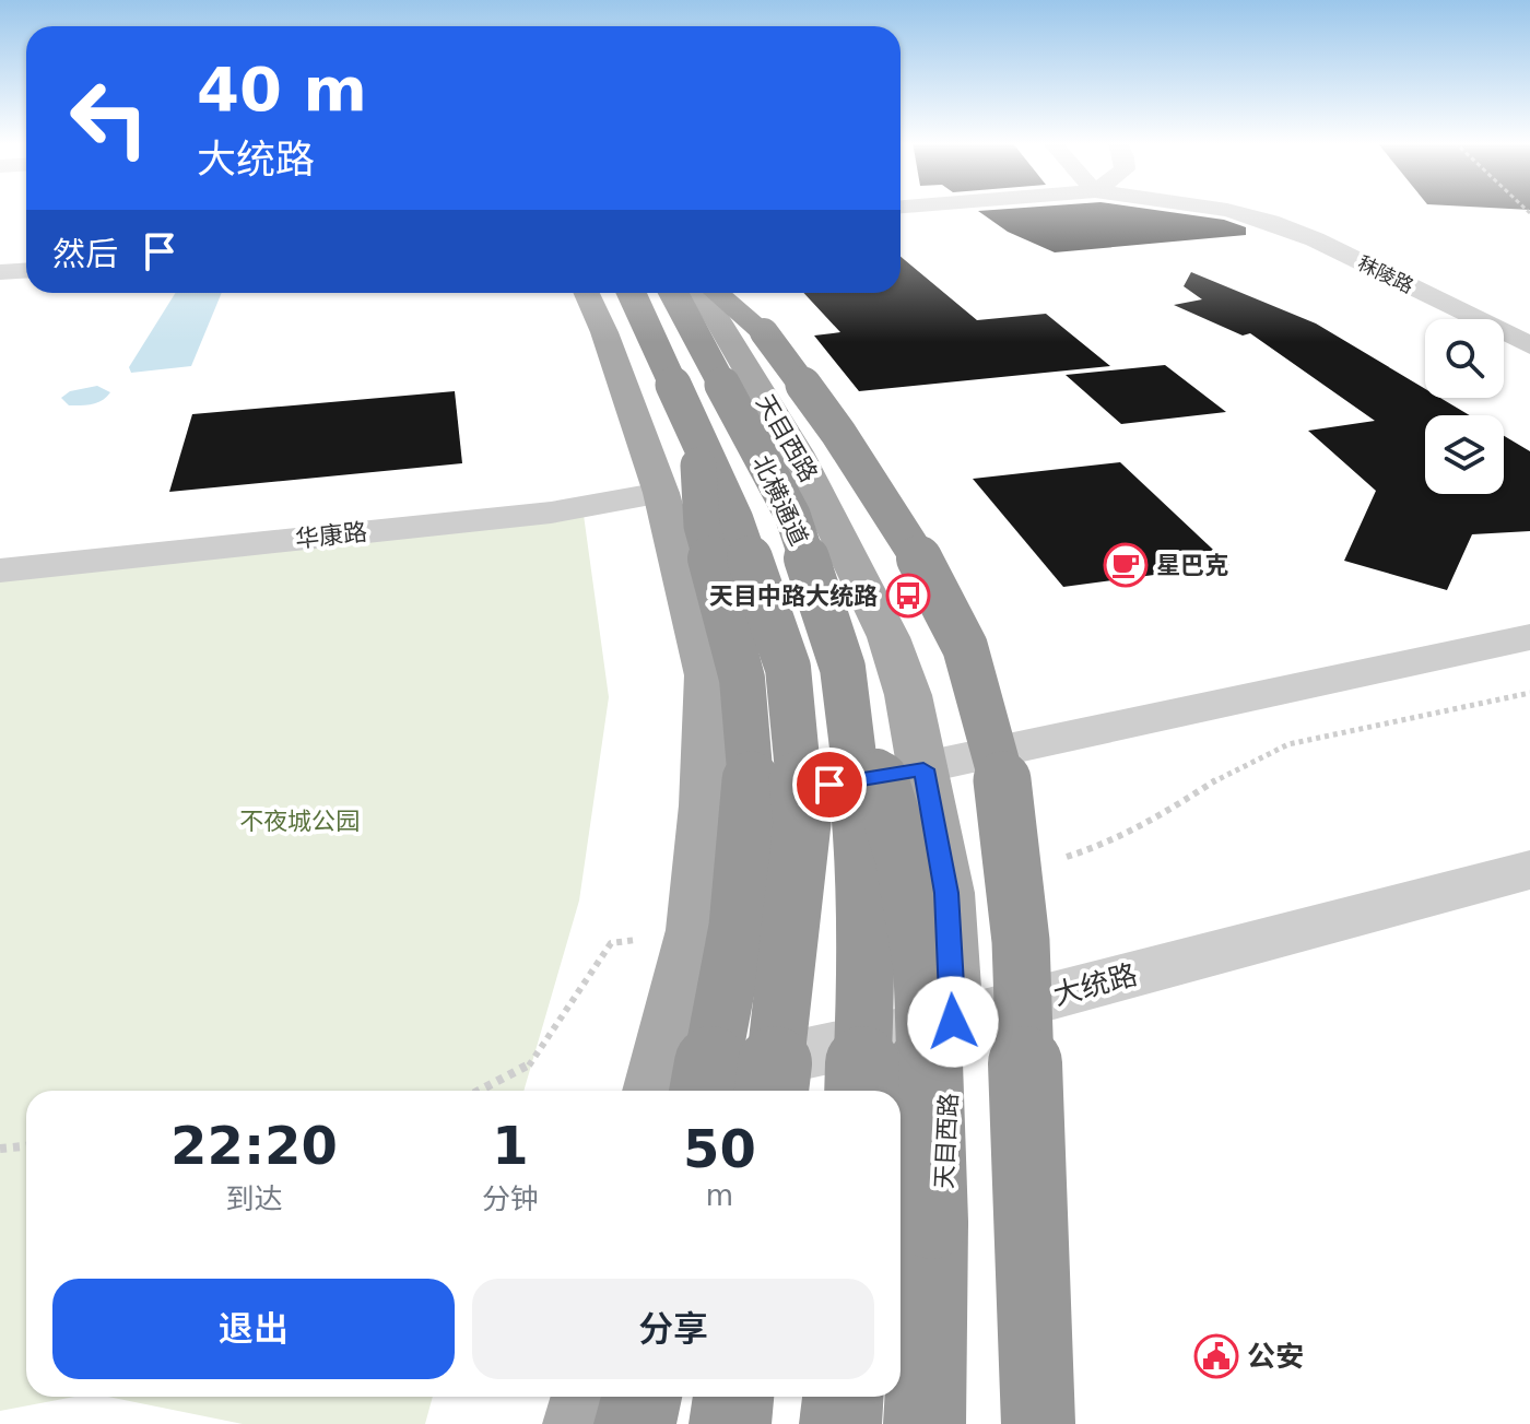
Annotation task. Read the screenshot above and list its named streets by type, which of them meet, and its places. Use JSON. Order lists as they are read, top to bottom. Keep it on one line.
{"streets":{"highway":["北横通道"],"main road":["天目西路"],"street":["秣陵路","华康路","大统路"]},"crossings":[["天目西路","大统路"]],"parks":["不夜城公园"],"places":{"cafe":["星巴克"],"bus stop":["天目中路大统路"],"public building":["公安"]},"page":{"turn":["40 m","大统路"],"then":"然后","eta":["22:20","到达","1","分钟","50","m"],"buttons":["退出","分享"]}}
